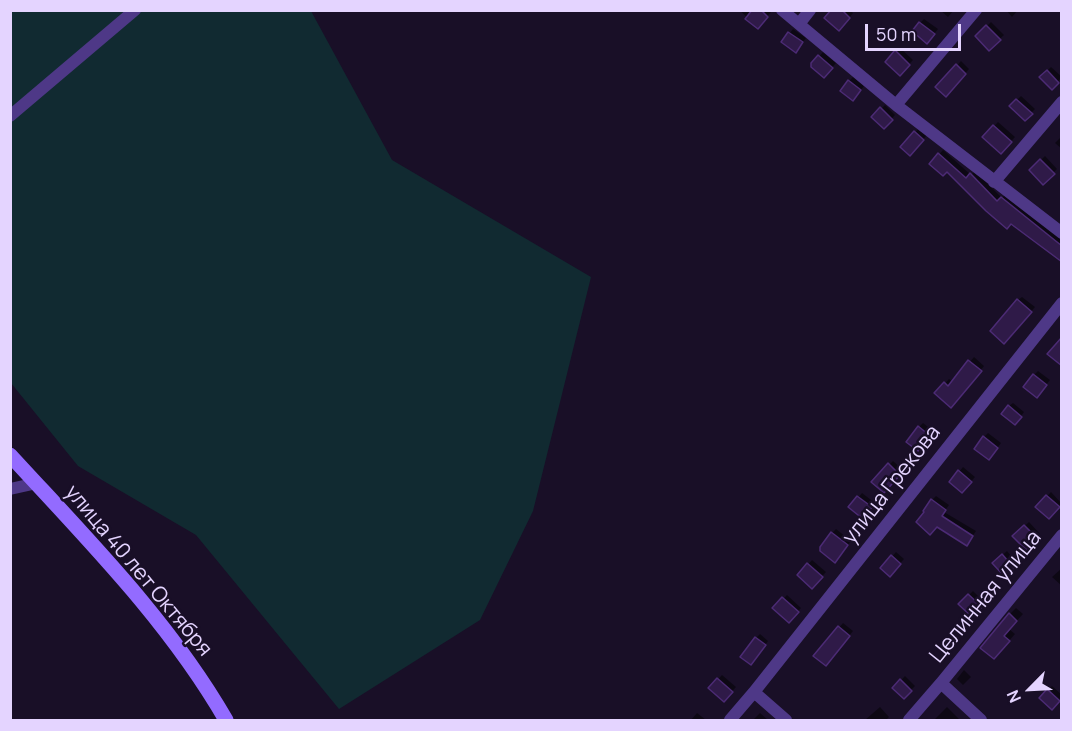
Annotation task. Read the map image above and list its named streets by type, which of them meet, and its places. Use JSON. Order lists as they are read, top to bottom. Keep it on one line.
{"streets":{"main road":["улица 40 лет Октября"],"street":["улица Грекова","Целинная улица"]},"scale_bar":"50 m","north":"bottom left"}
